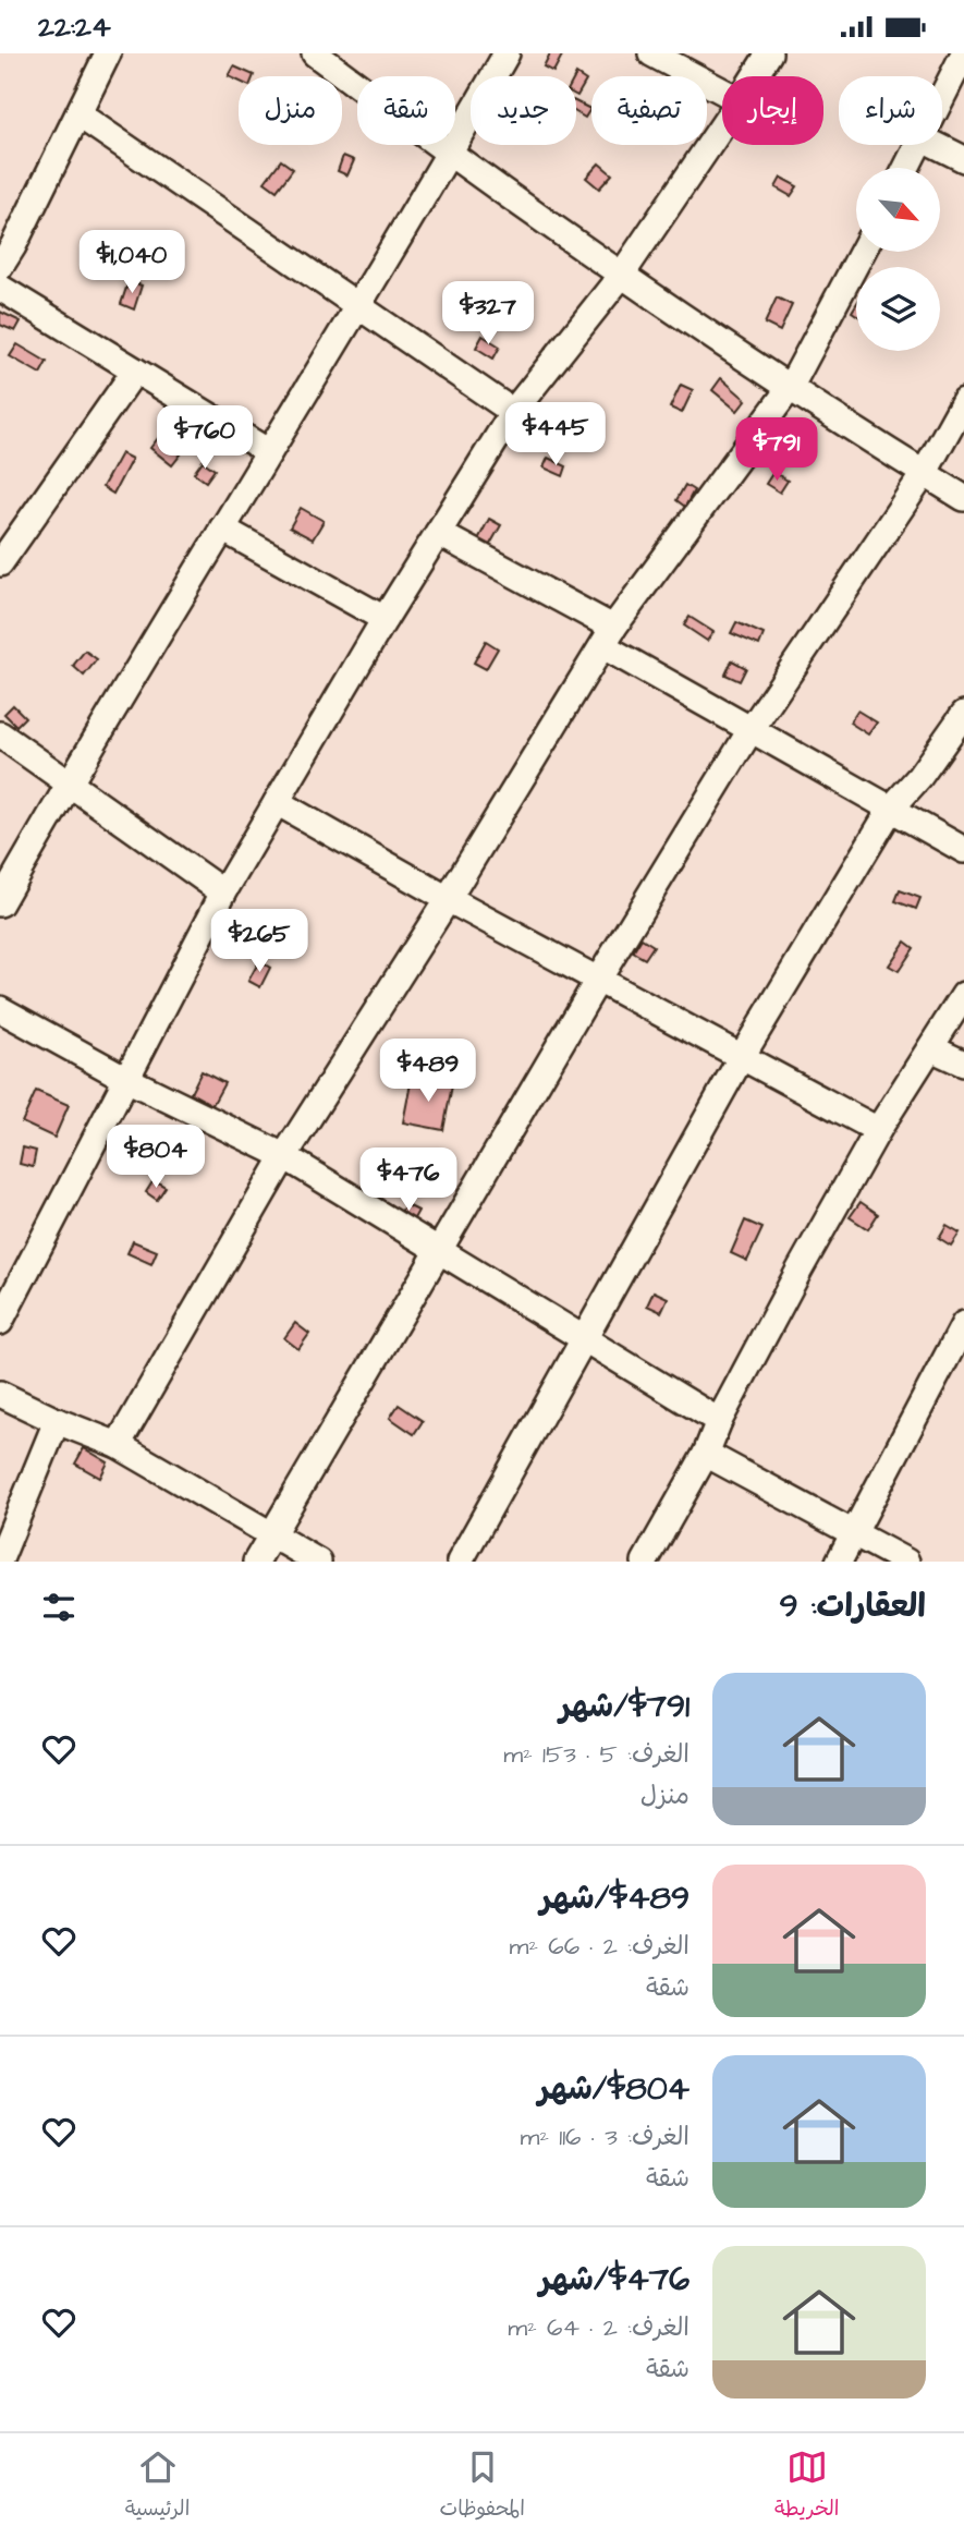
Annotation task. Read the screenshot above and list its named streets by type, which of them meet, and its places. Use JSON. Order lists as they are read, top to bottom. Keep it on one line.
{"north":"bottom right","page":{"status":"22:24","chip":["شراء","إيجار","تصفية","جديد","شقة","منزل"],"price":["$1,040","$327","$445","$760","$791","$265","$489","$804","$476"],"heading":"العقارات: 9","list":[{"name":"$791/شهر","note":"الغرف: 5 · 153 m² · منزل"},{"name":"$489/شهر","note":"الغرف: 2 · 66 m² · شقة"},{"name":"$804/شهر","note":"الغرف: 3 · 116 m² · شقة"},{"name":"$476/شهر","note":"الغرف: 2 · 64 m² · شقة"}],"tabs":["الخريطة","المحفوظات","الرئيسية"]}}
